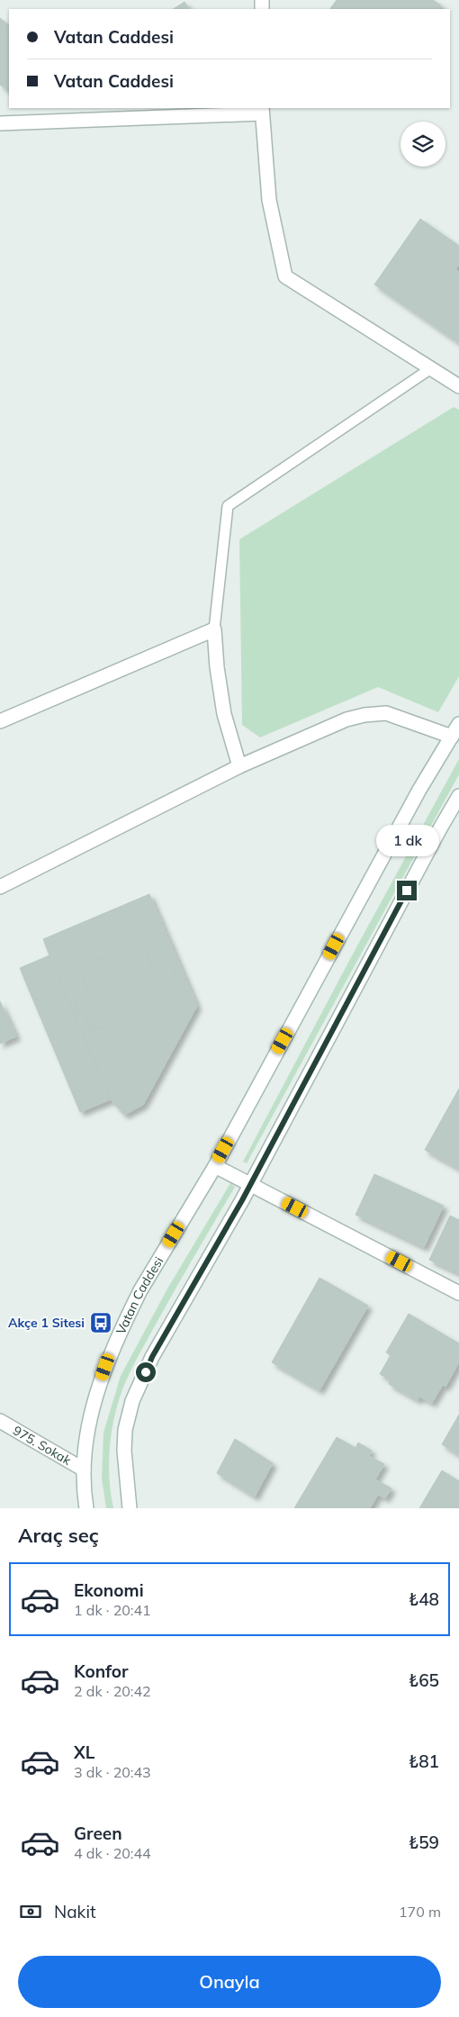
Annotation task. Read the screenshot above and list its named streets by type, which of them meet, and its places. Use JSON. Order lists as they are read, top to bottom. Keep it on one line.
{"streets":{"street":["Vatan Caddesi","975. Sokak"]},"crossings":[["Vatan Caddesi","975. Sokak"]],"places":{"bus stop":["Akçe 1 Sitesi"]},"page":{"banner":["Vatan Caddesi","Vatan Caddesi"],"bubble":"1 dk","heading":"Araç seç","list":[{"name":"Ekonomi","note":"1 dk · 20:41","value":"₺48"},{"name":"Konfor","note":"2 dk · 20:42","value":"₺65"},{"name":"XL","note":"3 dk · 20:43","value":"₺81"},{"name":"Green","note":"4 dk · 20:44","value":"₺59"}],"pay":["Nakit","170 m"],"buttons":"Onayla"}}
